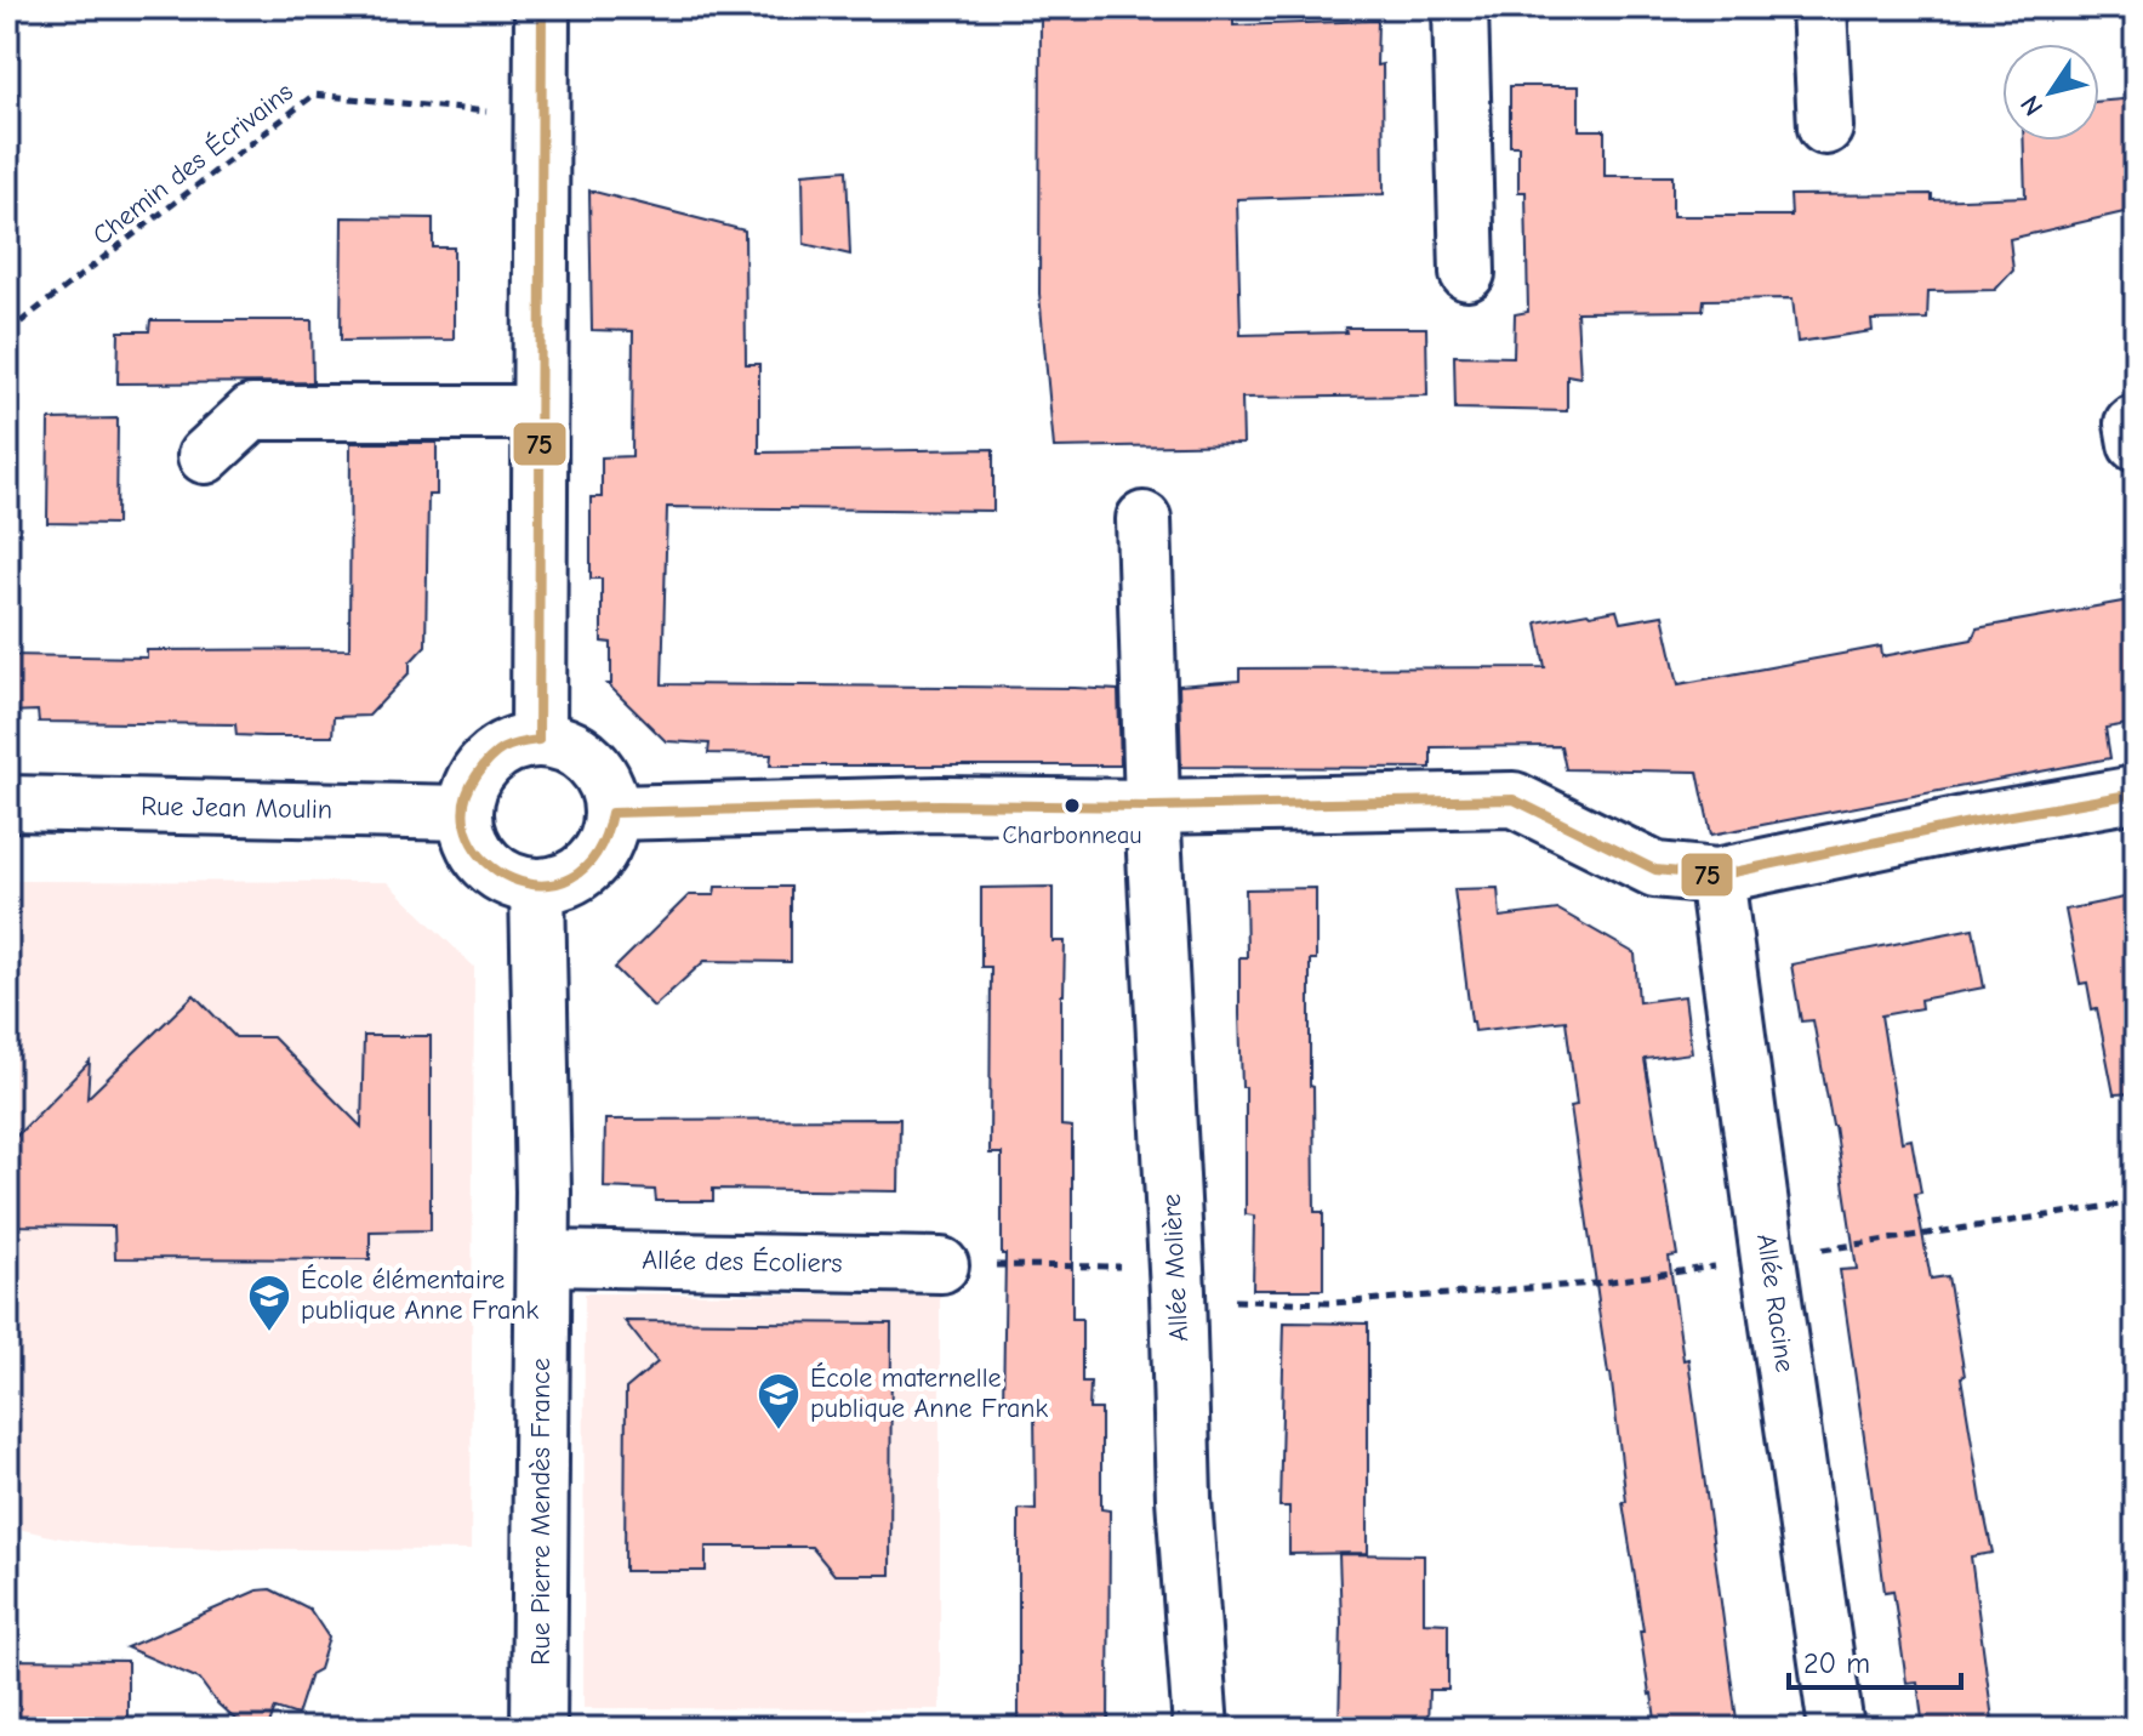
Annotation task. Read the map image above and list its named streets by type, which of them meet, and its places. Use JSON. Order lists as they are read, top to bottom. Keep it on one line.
{"streets":{"street":["Rue Jean Moulin","Allée des Écoliers","Allée Molière","Allée Racine","Rue Pierre Mendès France"],"path":["Chemin des Écrivains"]},"crossings":[["Rue Jean Moulin","Rue Pierre Mendès France"],["Allée des Écoliers","Rue Pierre Mendès France"]],"places":{"other":["Charbonneau"],"school or university":["École élémentaire publique Anne Frank","École maternelle publique Anne Frank"]},"lines":["transit line 75"],"scale_bar":"20 m","north":"bottom left"}
